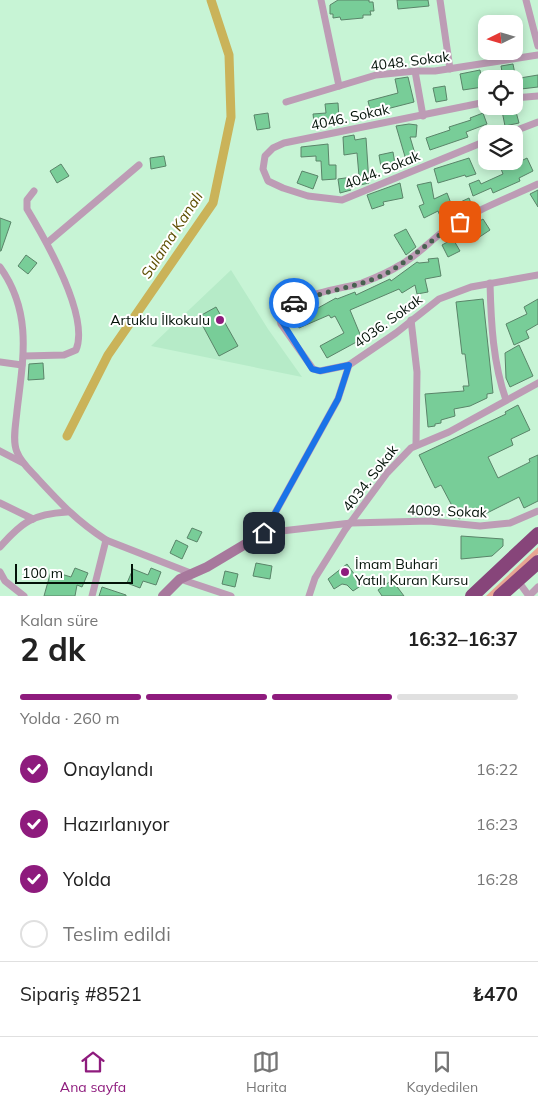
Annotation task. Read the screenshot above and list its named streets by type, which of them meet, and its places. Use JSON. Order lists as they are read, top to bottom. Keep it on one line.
{"streets":{"street":["4048. Sokak","4046. Sokak","4044. Sokak","4036. Sokak","4034. Sokak","4009. Sokak"]},"crossings":[["4046. Sokak","4044. Sokak"],["4036. Sokak","4009. Sokak"],["4034. Sokak","4009. Sokak"]],"water":["Sulama Kanalı"],"places":["Artuklu İlkokulu","İmam Buhari Yatılı Kuran Kursu"],"scale_bar":"100 m","north":"left","page":{"scale":"100 m","heading":["2 dk","Kalan süre","16:32–16:37"],"panel":["Sipariş #8521","₺470"],"bar":"Yolda · 260 m","list":[["Onaylandı","16:22"],["Hazırlanıyor","16:23"],["Yolda","16:28"],"Teslim edildi"],"tabs":["Ana sayfa","Harita","Kaydedilen"]}}
